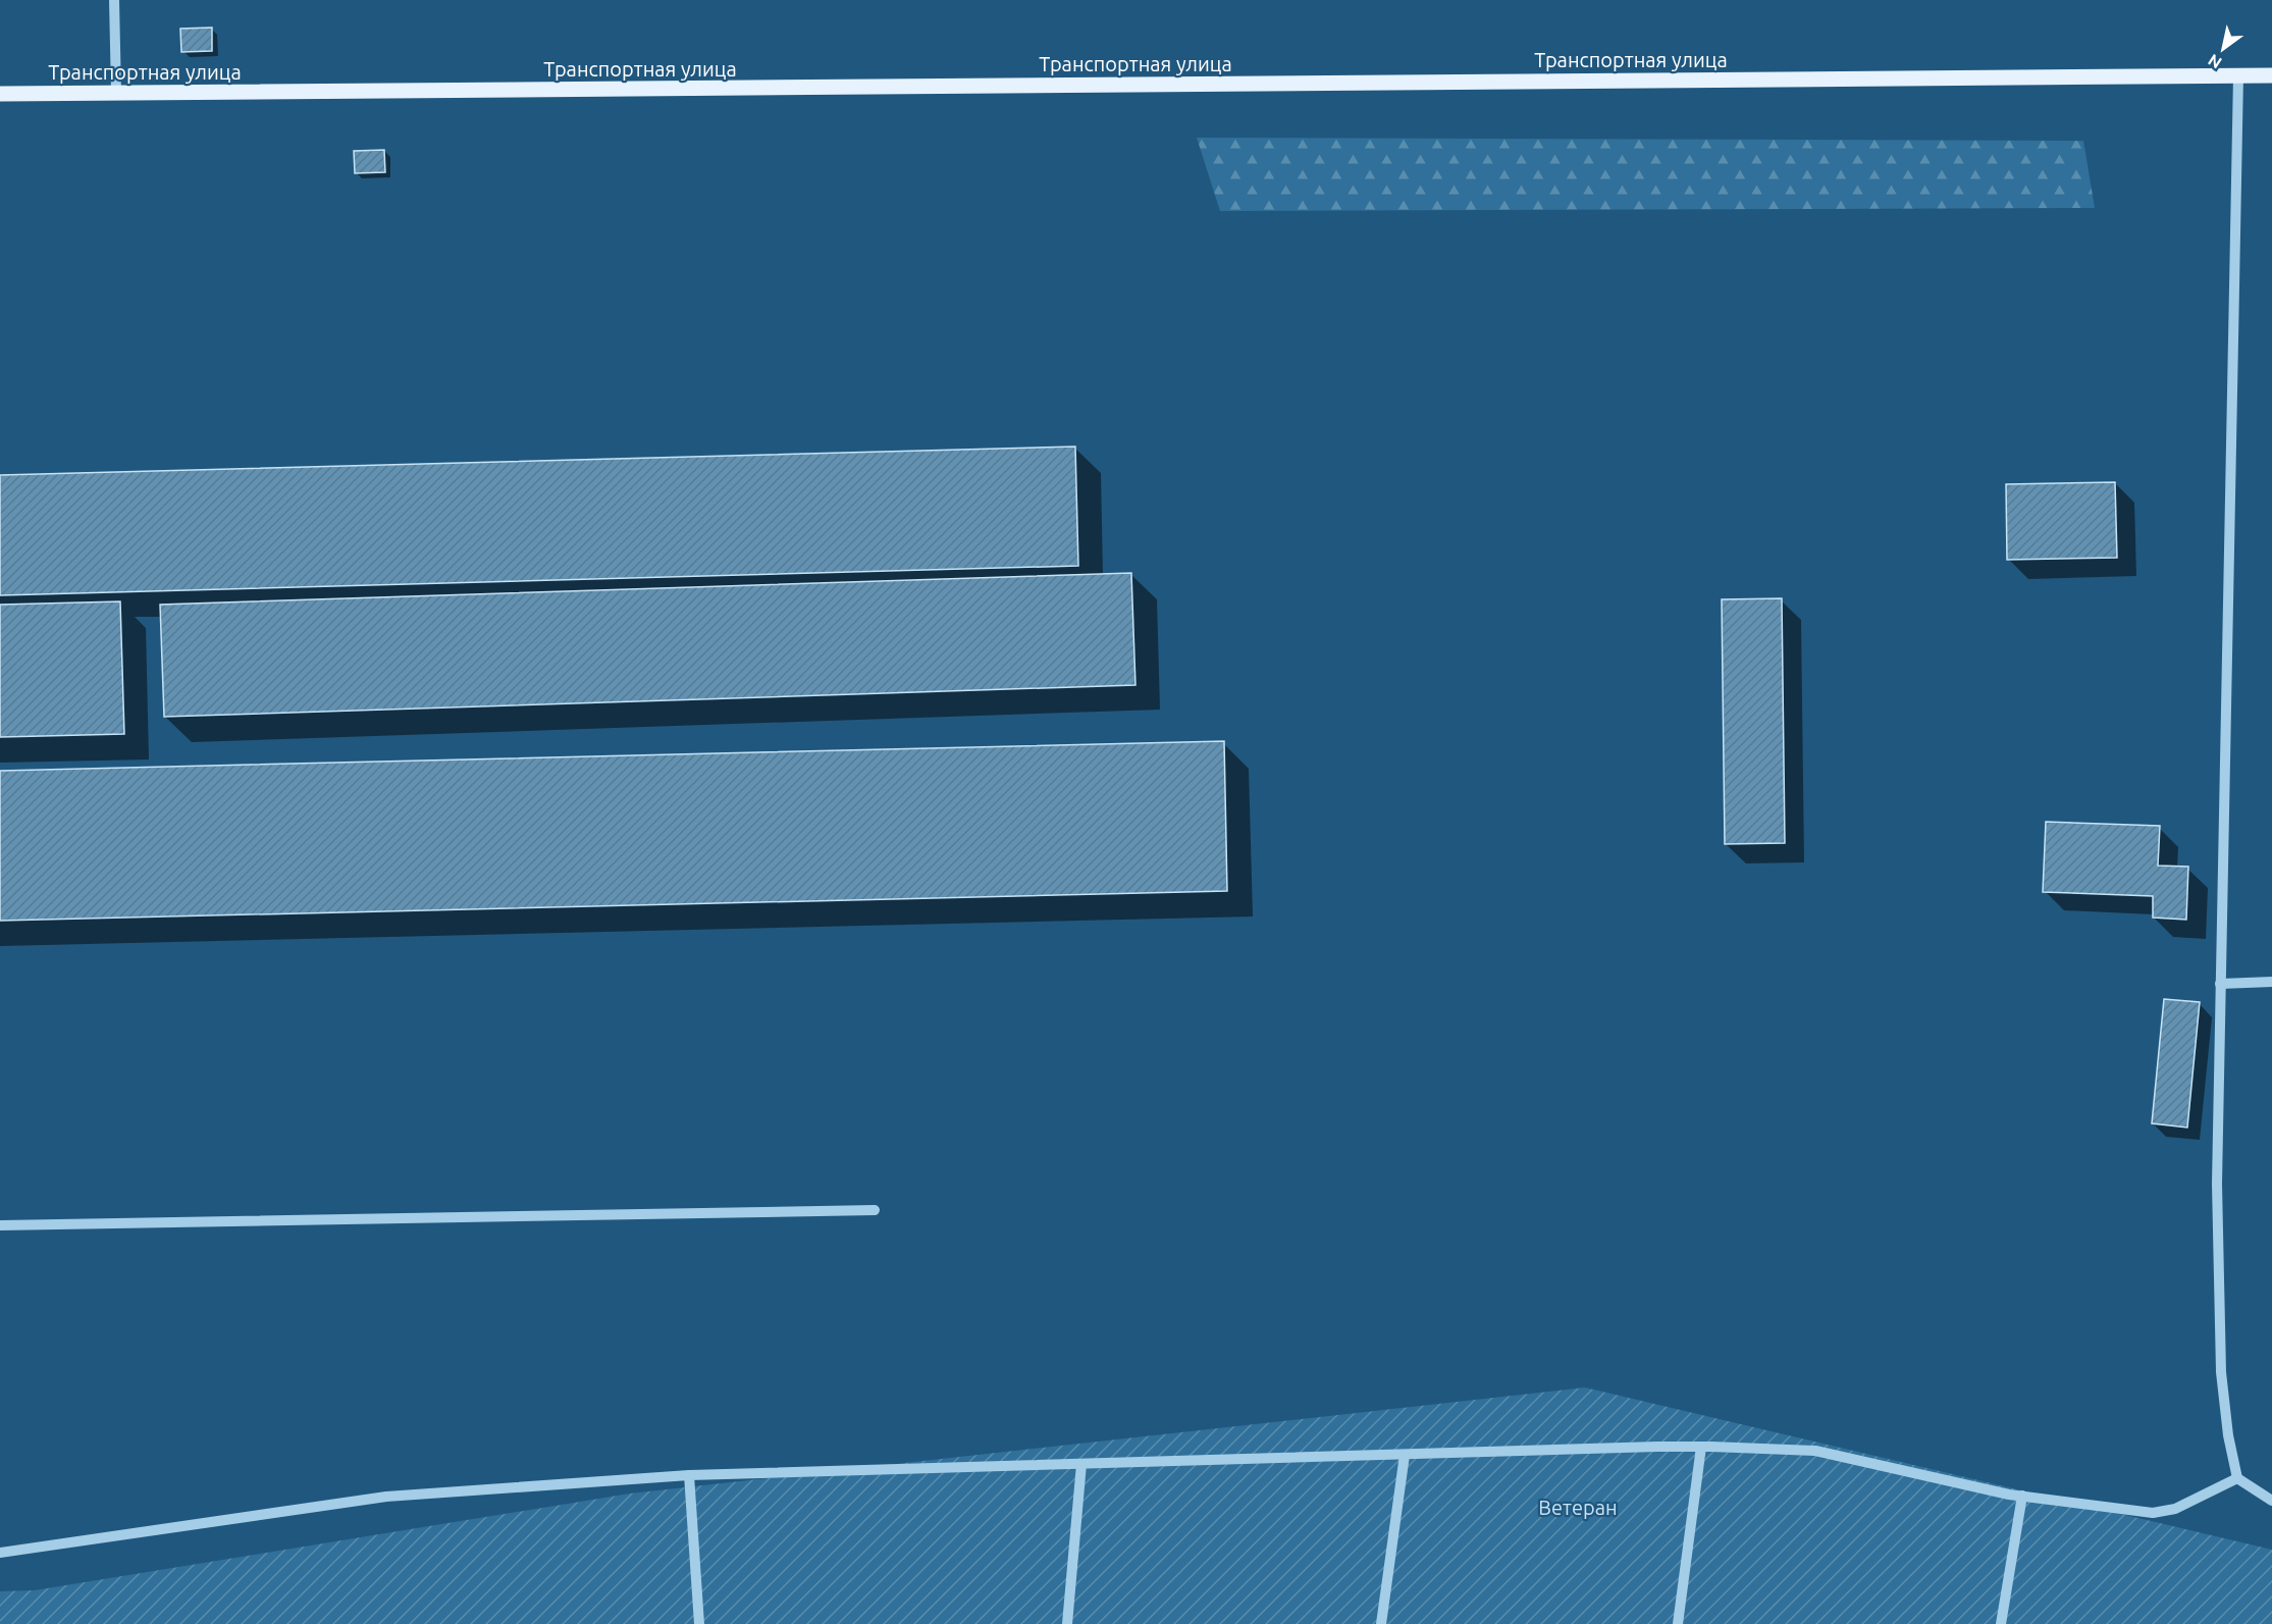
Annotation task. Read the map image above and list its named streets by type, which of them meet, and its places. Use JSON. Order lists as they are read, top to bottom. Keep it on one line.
{"streets":{"main road":["Транспортная улица"]},"parks":["Ветеран"],"north":"bottom left"}
